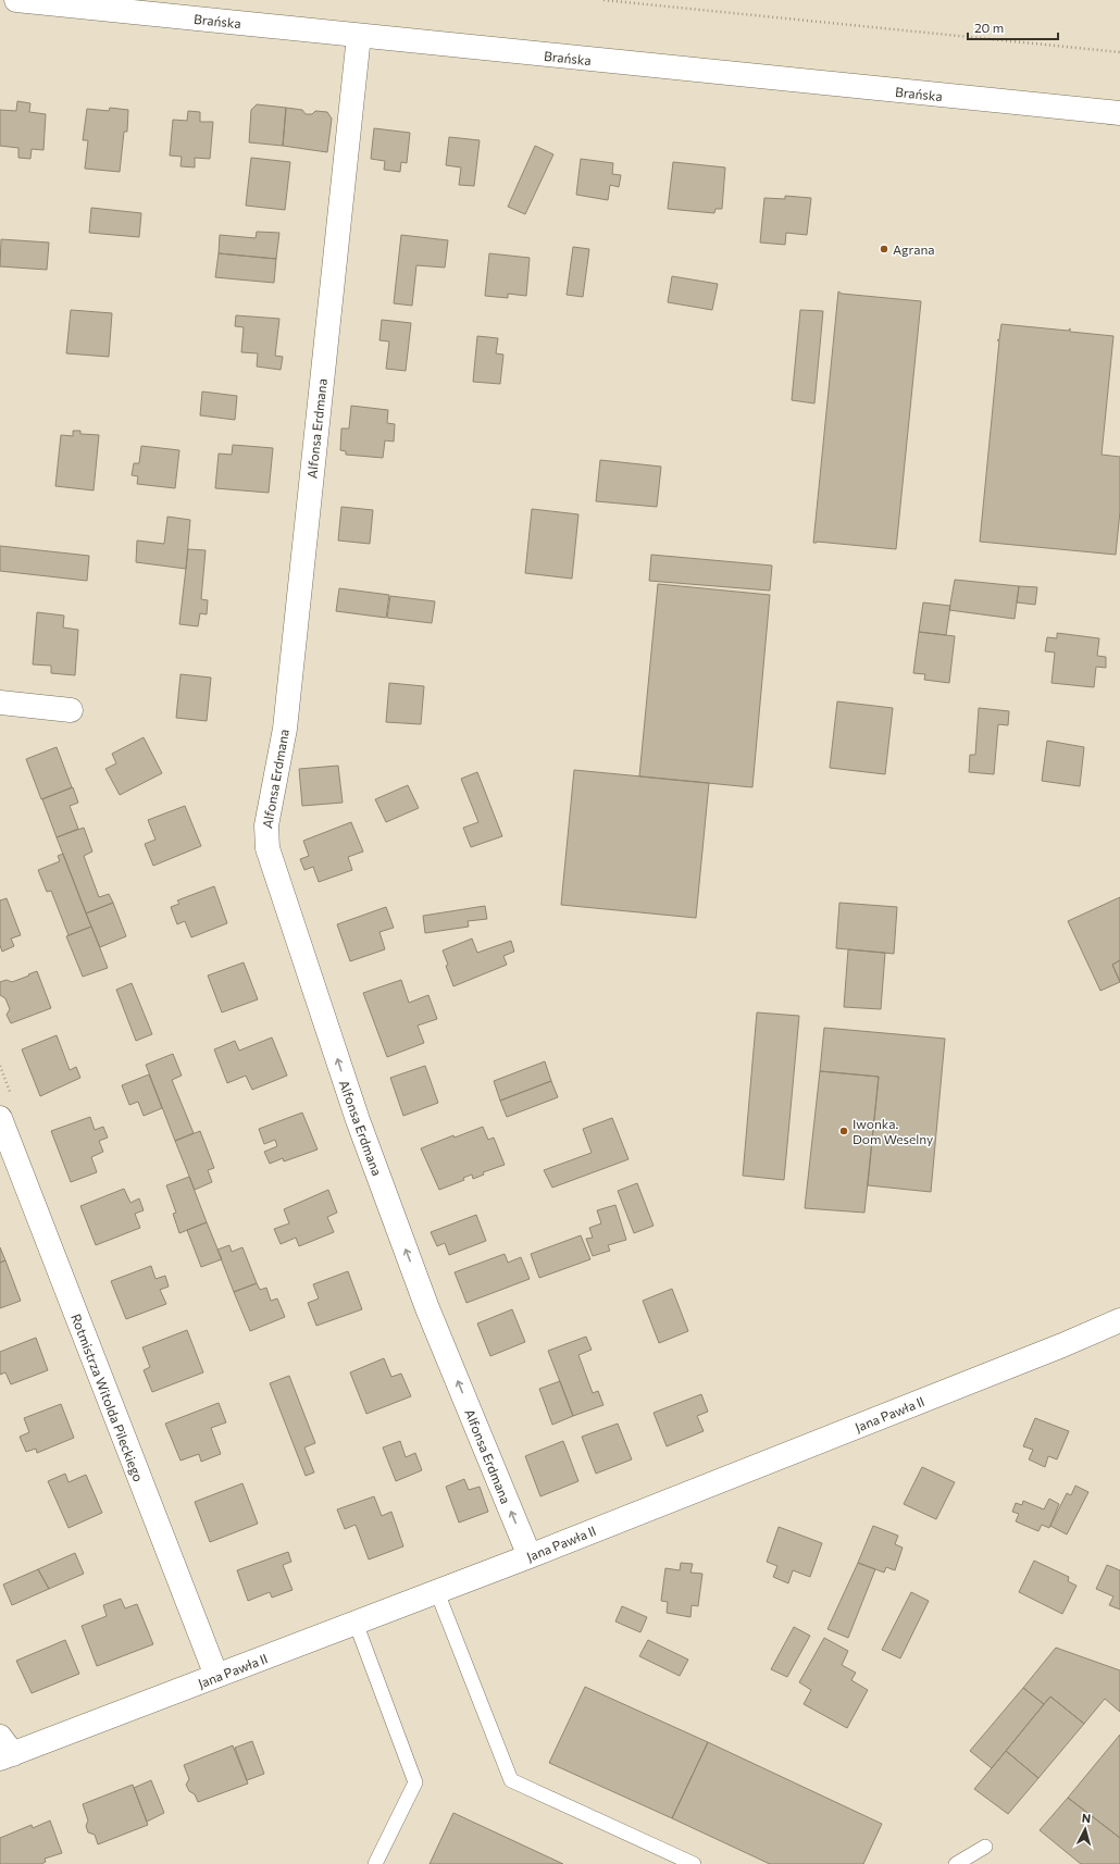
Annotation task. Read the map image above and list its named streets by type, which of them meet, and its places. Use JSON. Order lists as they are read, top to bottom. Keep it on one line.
{"streets":{"street":["Brańska","Alfonsa Erdmana","Rotmistrza Witolda Pileckiego","Jana Pawła II"]},"crossings":[["Brańska","Alfonsa Erdmana"],["Alfonsa Erdmana","Jana Pawła II"],["Rotmistrza Witolda Pileckiego","Jana Pawła II"]],"one_way":["Alfonsa Erdmana"],"places":["Agrana","Iwonka. Dom Weselny"],"scale_bar":"20 m","north":"top"}
